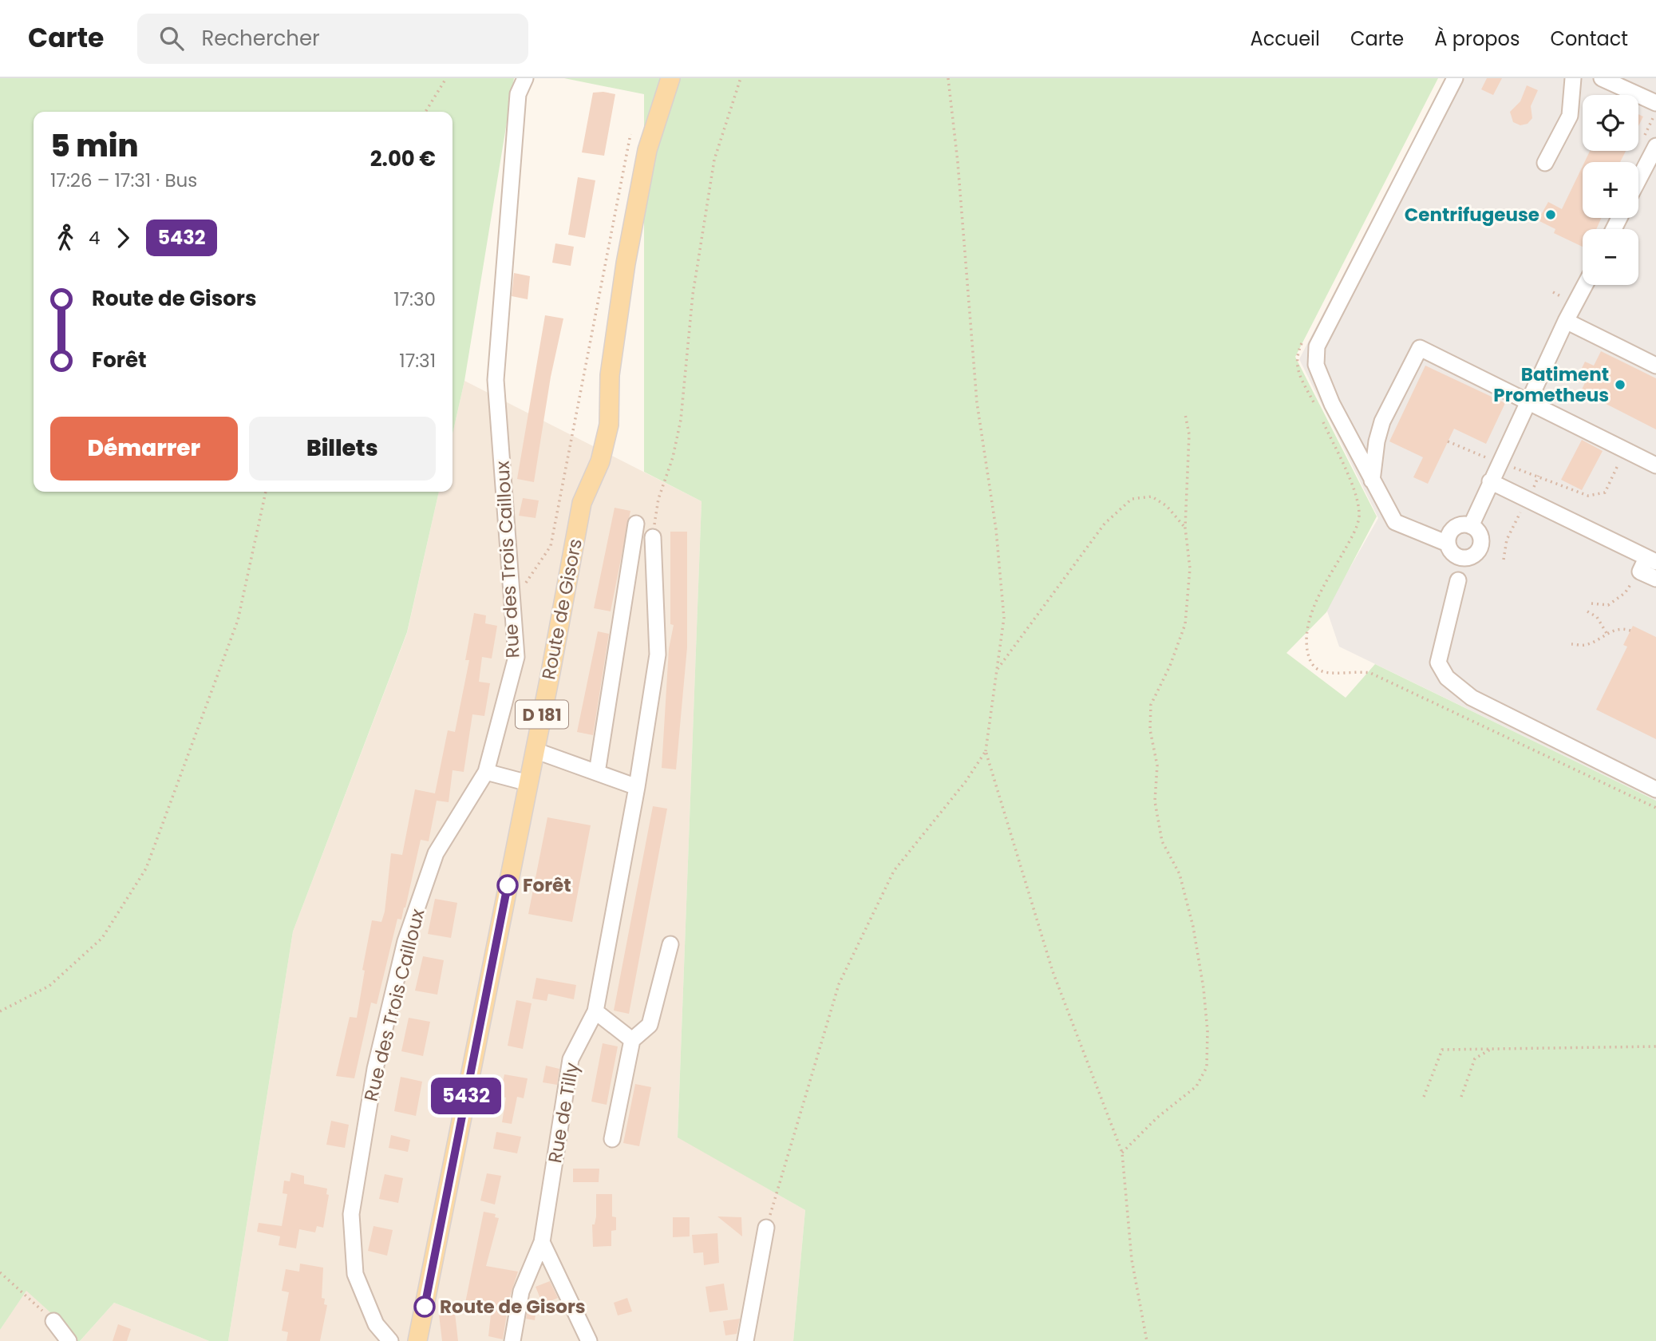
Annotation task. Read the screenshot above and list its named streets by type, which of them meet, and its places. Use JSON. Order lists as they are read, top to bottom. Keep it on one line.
{"streets":{"main road":["Route de Gisors","D 181"],"street":["Rue des Trois Cailloux","Rue de Tilly"]},"places":["Centrifugeuse","Batiment Prometheus","Forêt","Route de Gisors"],"lines":["bus line 5432"],"page":{"header":"Carte","search":"Rechercher","nav":["Accueil","Carte","À propos","Contact"],"on_map":"5432","map_buttons":["+","−"],"heading":["5 min","17:26 – 17:31 · Bus","2.00 €"],"legs":["4","5432"],"list":[{"name":"Route de Gisors","value":"17:30"},{"name":"Forêt","value":"17:31"}],"buttons":["Démarrer","Billets"]}}
